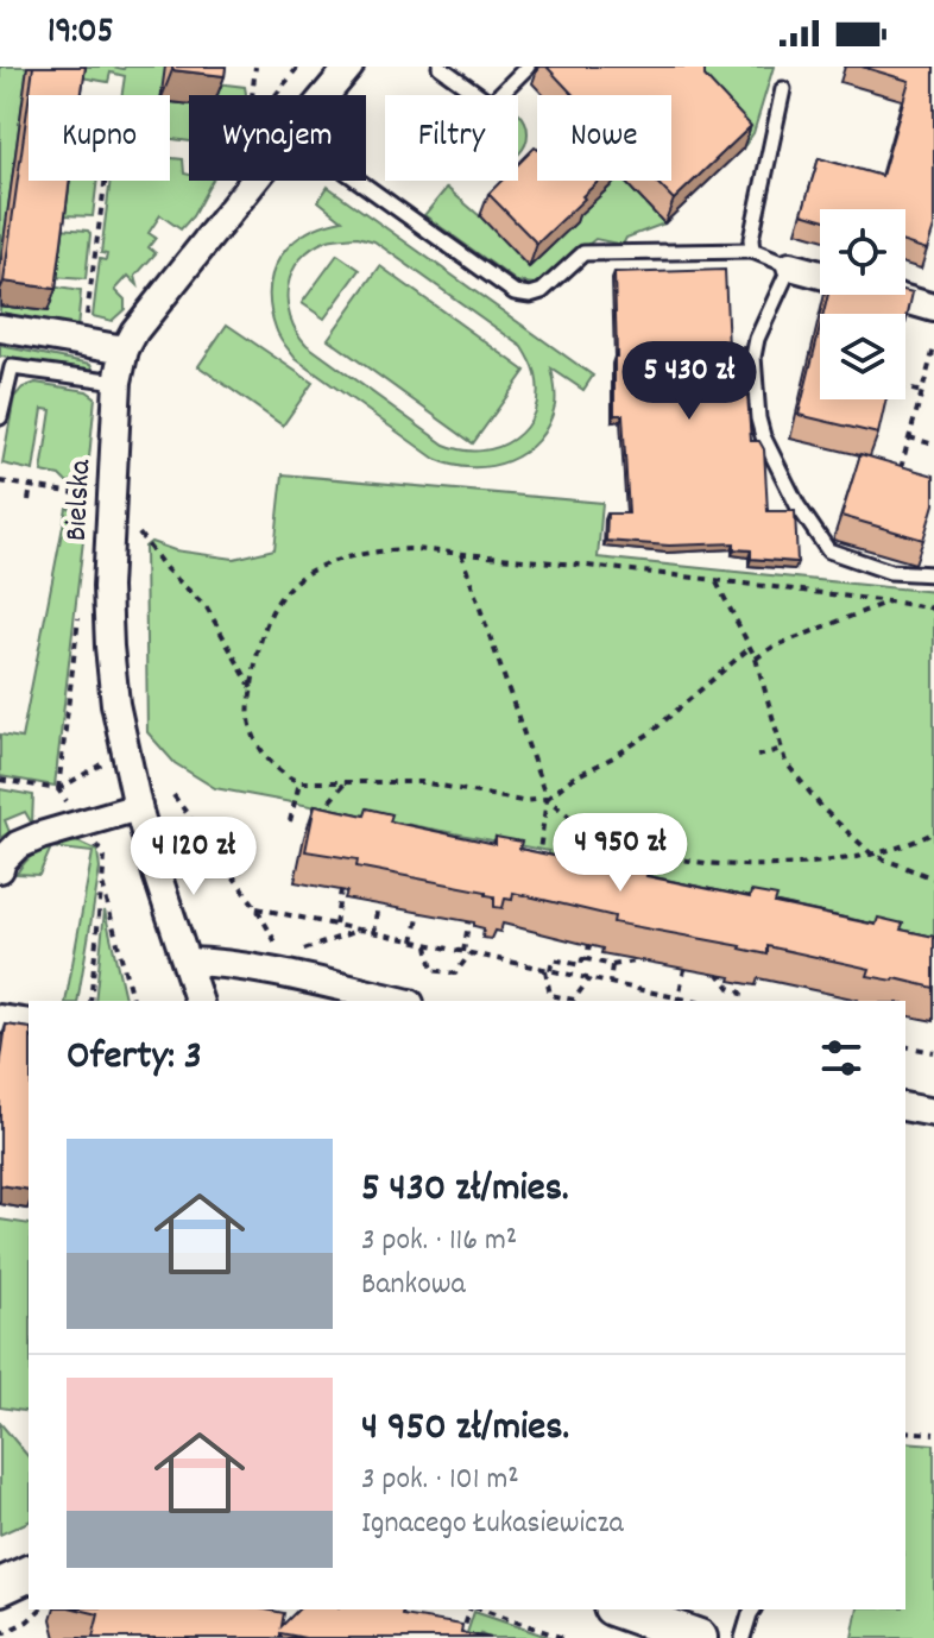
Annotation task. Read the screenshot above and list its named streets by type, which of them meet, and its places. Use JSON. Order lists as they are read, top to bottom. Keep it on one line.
{"streets":{"street":["Bielska"]},"page":{"status":"19:05","chip":["Kupno","Wynajem","Filtry","Nowe"],"price":["5 430 zł","4 950 zł","4 120 zł"],"heading":"Oferty: 3","list":[{"name":"5 430 zł/mies.","note":"3 pok. · 116 m² · Bankowa"},{"name":"4 950 zł/mies.","note":"3 pok. · 101 m² · Ignacego Łukasiewicza"}]}}
